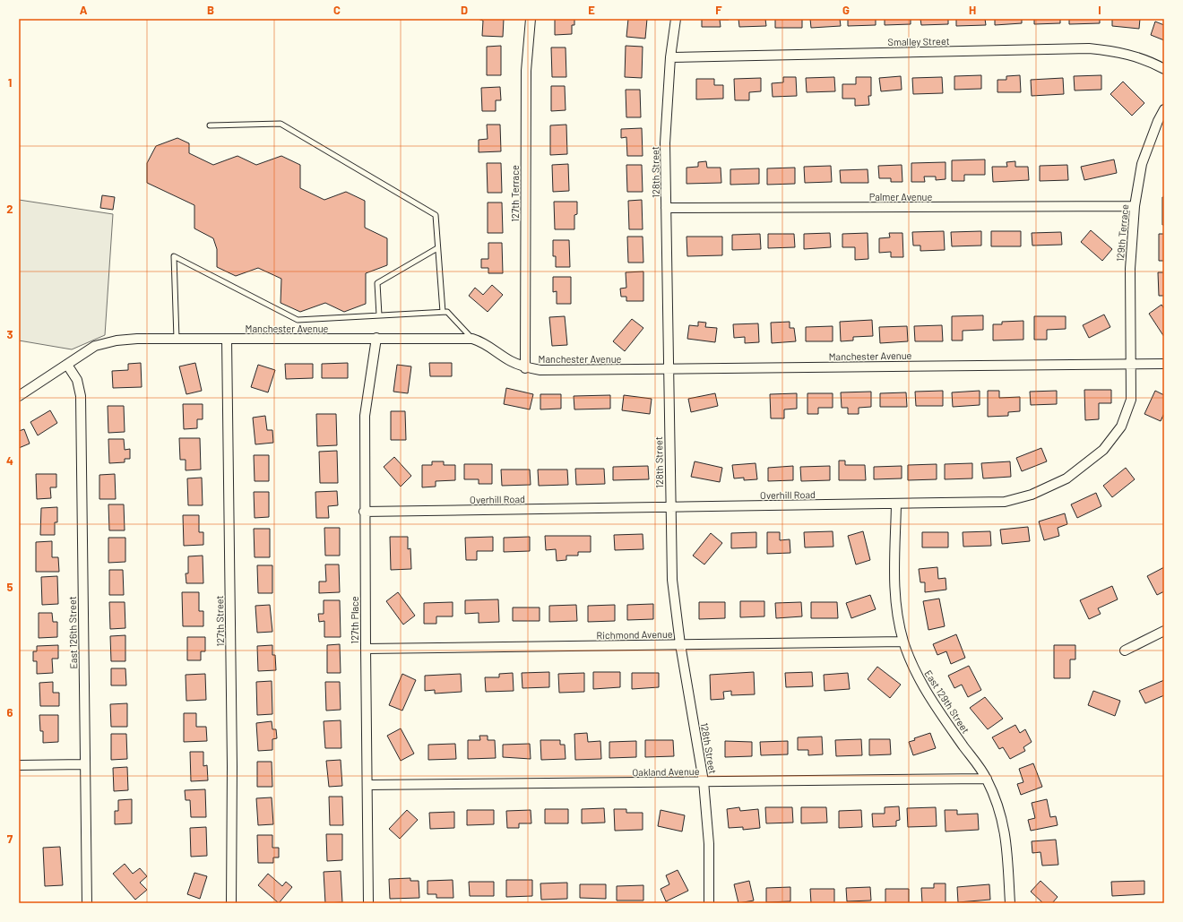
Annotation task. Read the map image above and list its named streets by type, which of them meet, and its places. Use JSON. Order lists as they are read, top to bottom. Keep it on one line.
{"streets":{"street":["Smalley Street","128th Street","127th Terrace","Palmer Avenue","129th Terrace","Manchester Avenue","Overhill Road","127th Place","127th Street","East 126th Street","Richmond Avenue","East 129th Street","Oakland Avenue"]},"crossings":[["Smalley Street","128th Street"],["128th Street","Palmer Avenue"],["128th Street","Manchester Avenue"],["128th Street","Overhill Road"],["128th Street","Richmond Avenue"],["128th Street","Oakland Avenue"],["127th Terrace","Manchester Avenue"],["Palmer Avenue","129th Terrace"],["129th Terrace","Manchester Avenue"],["129th Terrace","Overhill Road"],["Manchester Avenue","Overhill Road"],["Manchester Avenue","127th Place"],["Manchester Avenue","127th Street"],["Manchester Avenue","East 126th Street"],["Overhill Road","127th Place"],["Overhill Road","East 129th Street"],["127th Place","Richmond Avenue"],["127th Place","Oakland Avenue"],["Richmond Avenue","East 129th Street"],["East 129th Street","Oakland Avenue"]],"grid":{"columns":["A","B","C","D","E","F","G","H","I"],"rows":["1","2","3","4","5","6","7"]}}
